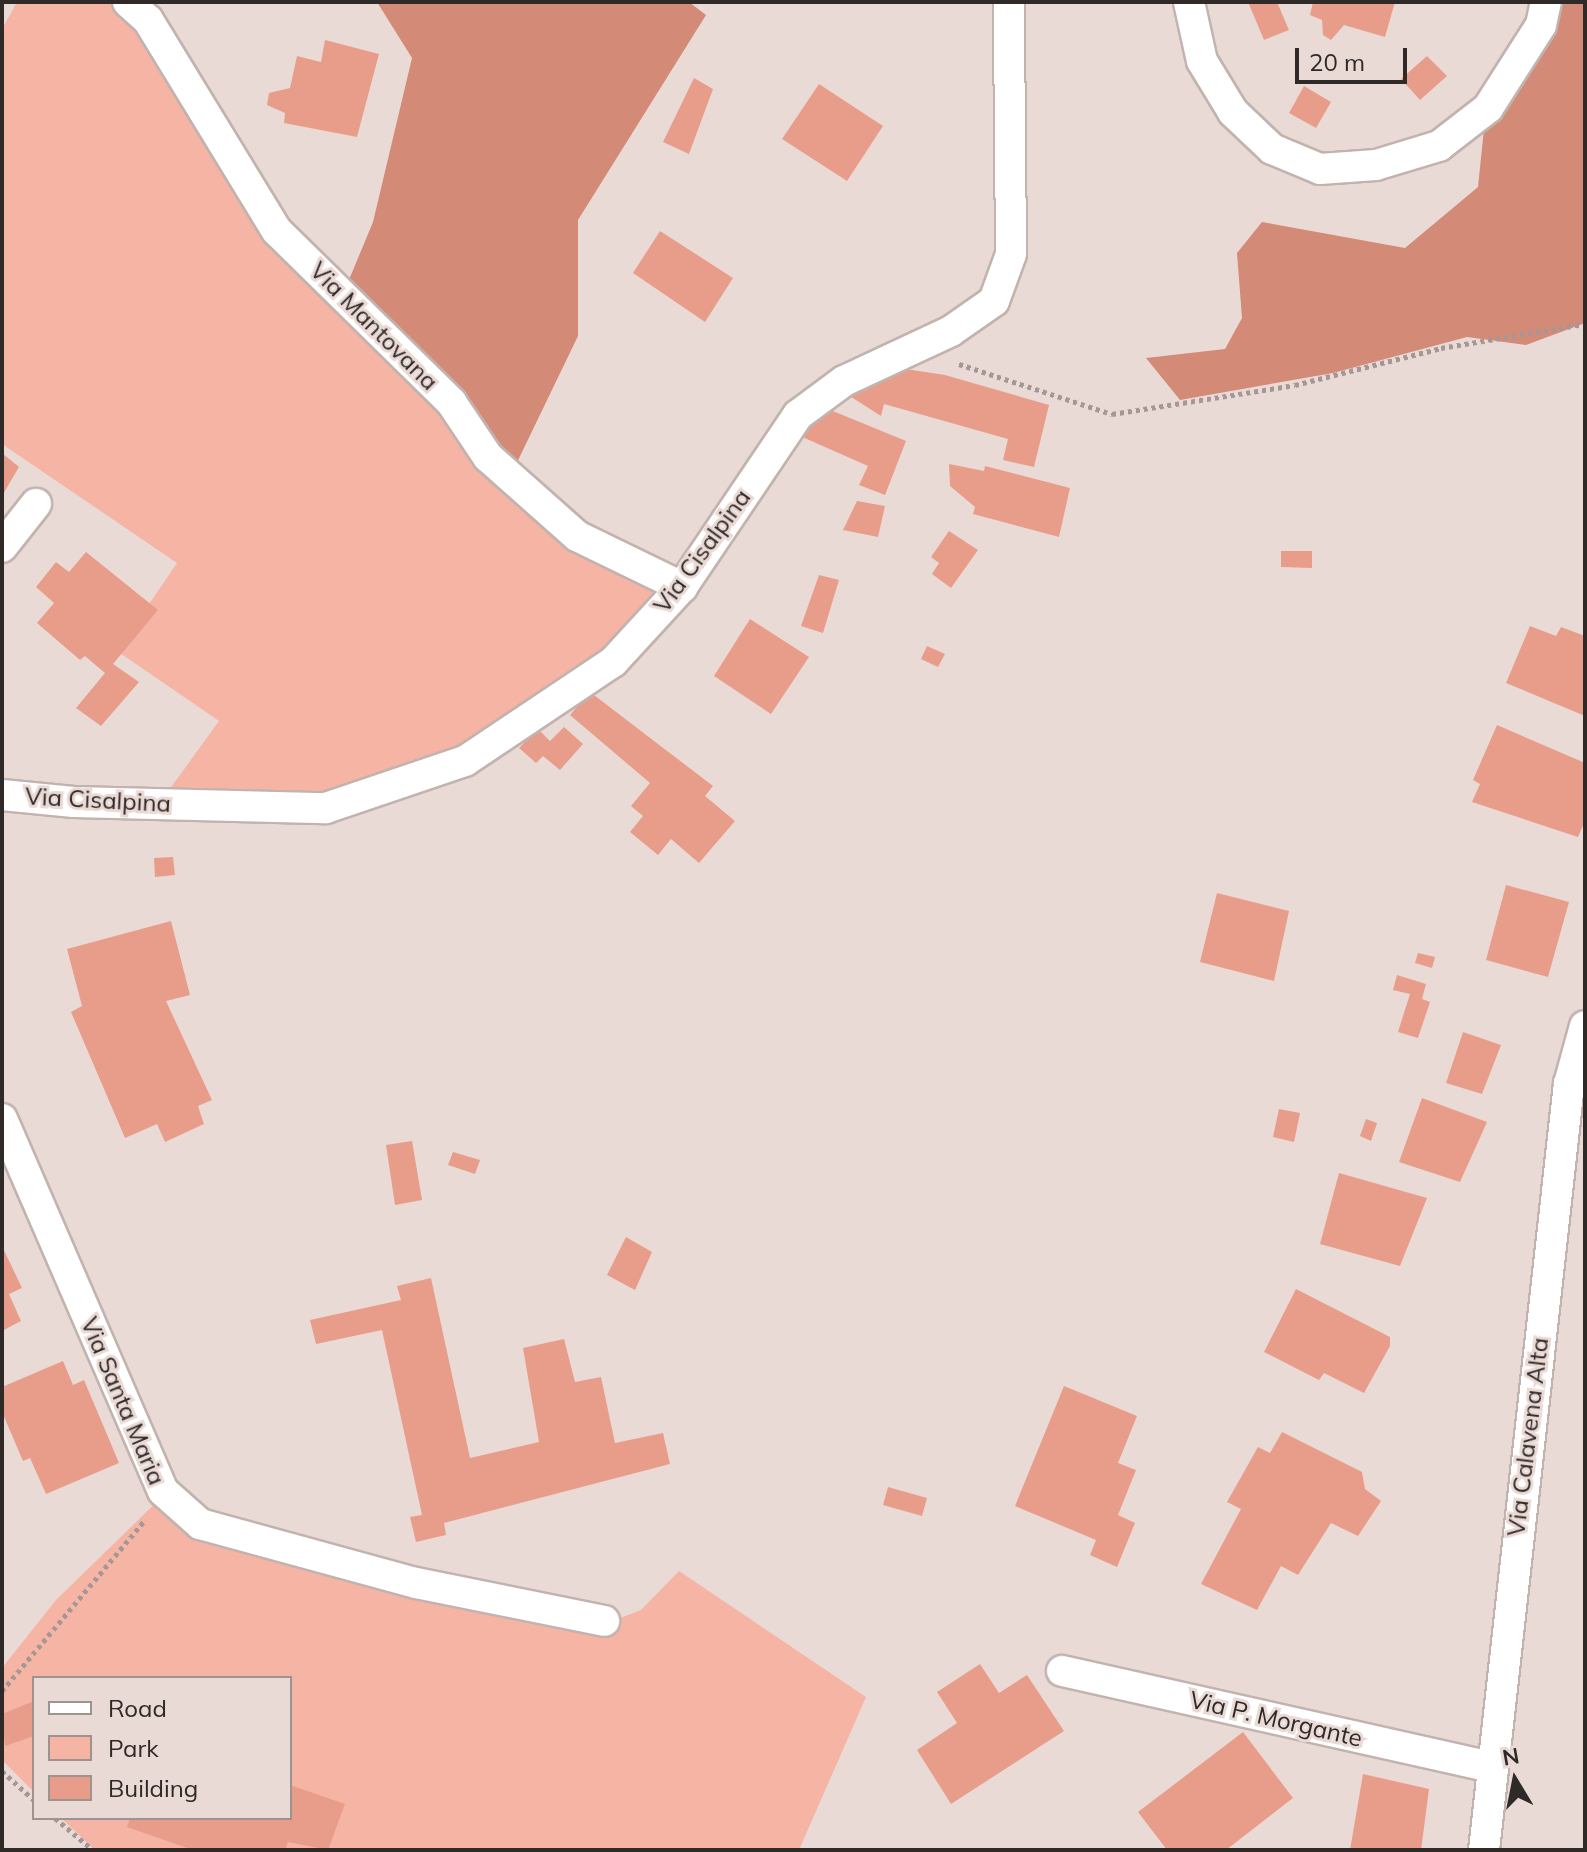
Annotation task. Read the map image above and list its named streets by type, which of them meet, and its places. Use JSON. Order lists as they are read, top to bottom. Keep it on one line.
{"streets":{"street":["Via Mantovana","Via Cisalpina","Via Santa Maria","Via Calavena Alta","Via P. Morgante"]},"crossings":[["Via Mantovana","Via Cisalpina"],["Via Calavena Alta","Via P. Morgante"]],"legend":["Road","Park","Building"],"scale_bar":"20 m","north":"top"}
